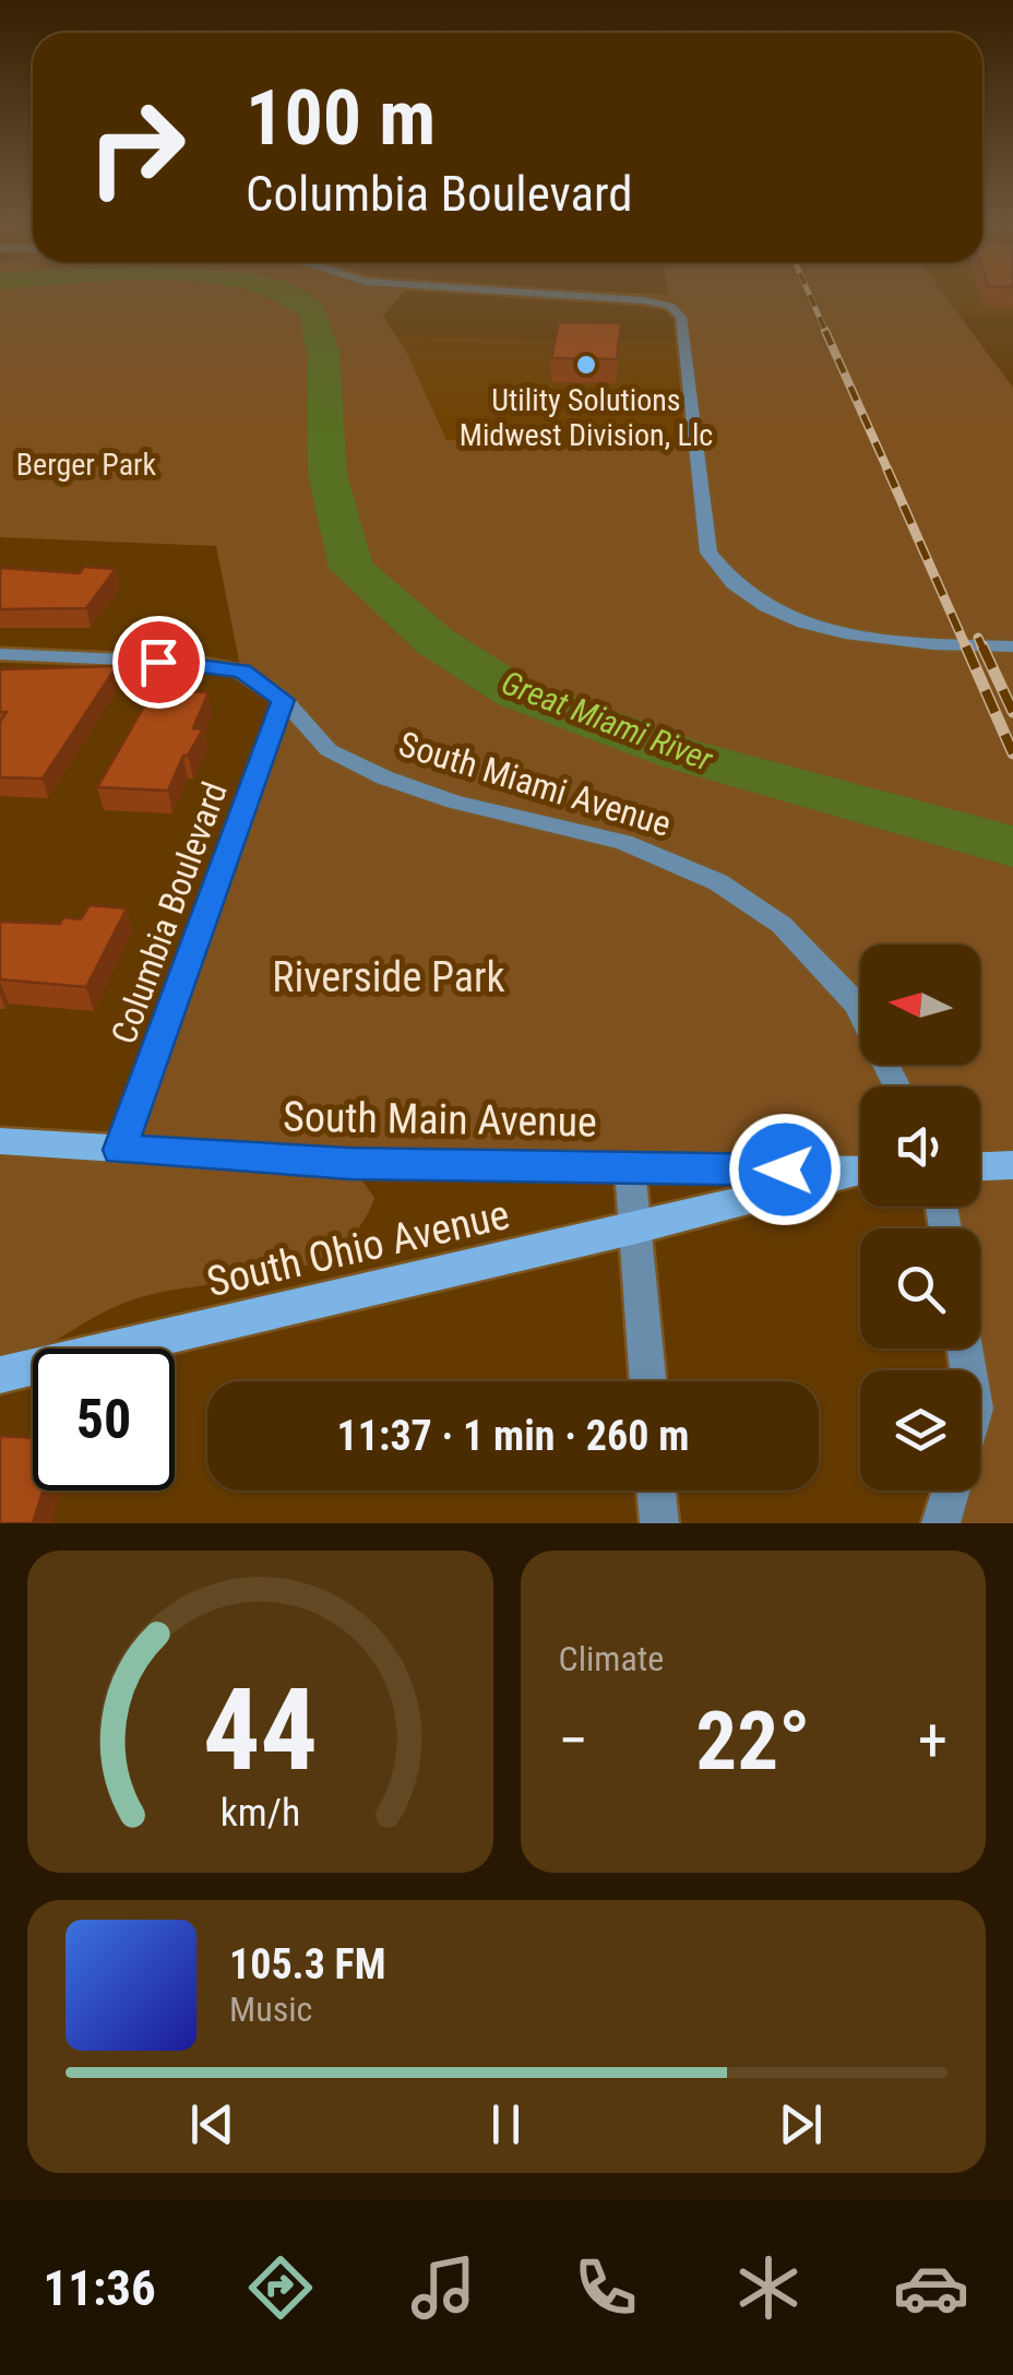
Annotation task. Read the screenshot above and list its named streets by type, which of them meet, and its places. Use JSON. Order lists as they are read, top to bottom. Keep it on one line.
{"streets":{"main road":["South Main Avenue","South Ohio Avenue"],"street":["South Miami Avenue","Columbia Boulevard"]},"crossings":[["South Miami Avenue","Columbia Boulevard"],["Columbia Boulevard","South Main Avenue"]],"water":["Great Miami River"],"parks":["Berger Park","Riverside Park"],"places":["Utility Solutions Midwest Division, Llc"],"north":"left","page":{"turn":["100 m","Columbia Boulevard"],"limit":"50","trip":"11:37 · 1 min · 260 m","tile":"Climate","heat":["−","22°","+"],"song":["105.3 FM","Music"],"tabs":"11:36","gauge":["44","km/h"]}}
